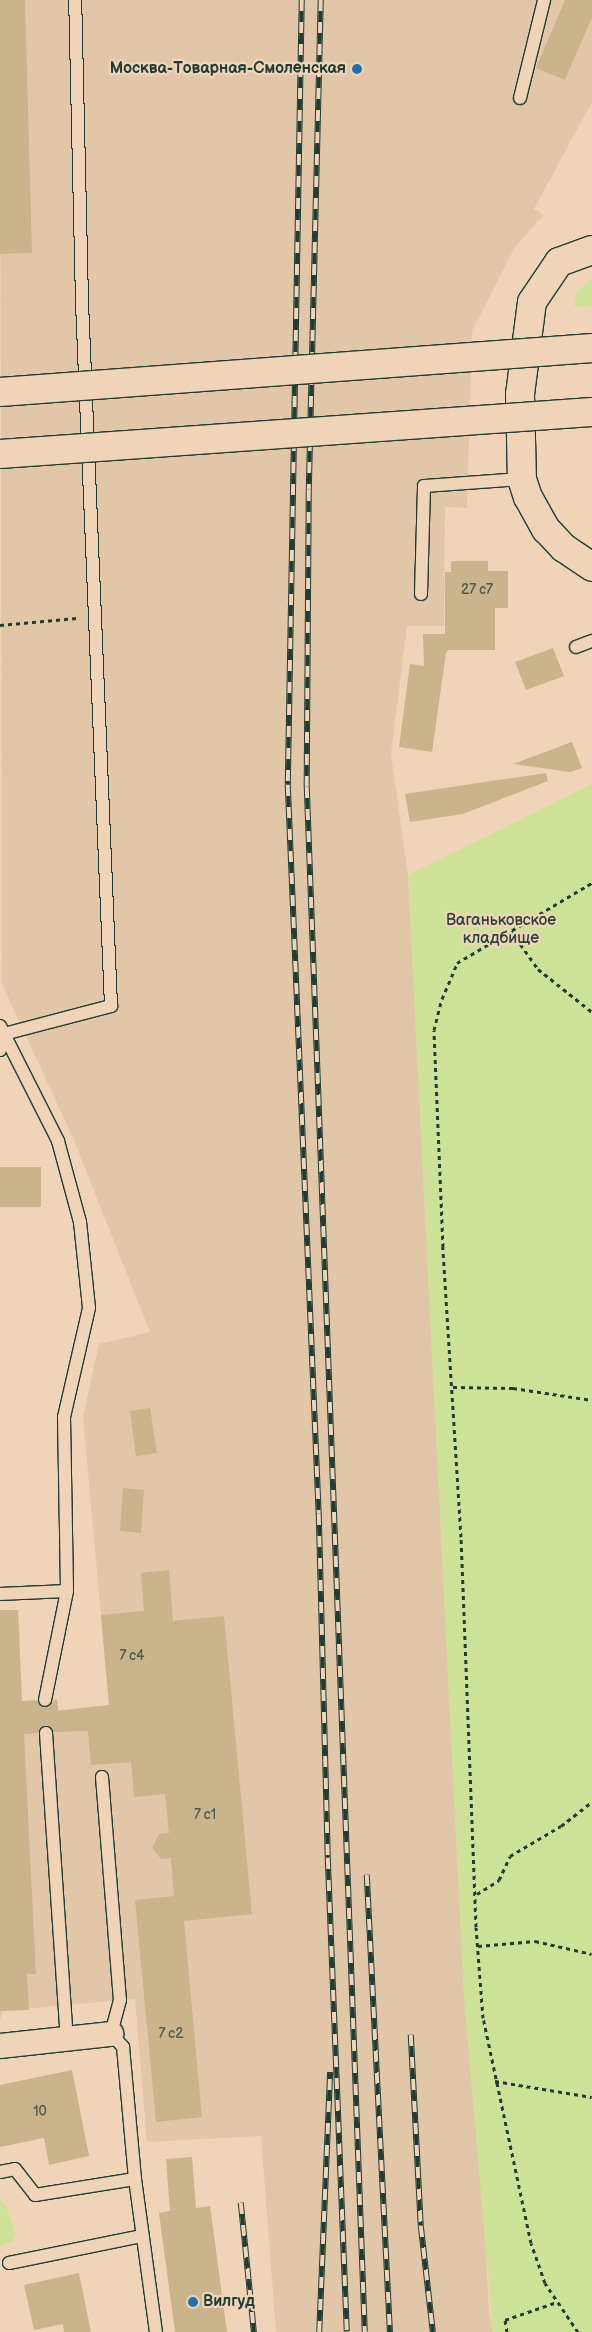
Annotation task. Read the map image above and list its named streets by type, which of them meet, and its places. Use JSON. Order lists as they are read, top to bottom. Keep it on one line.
{"parks":["Ваганьковское кладбище"],"places":["Москва-Товарная-Смоленская","Вилгуд"],"house_numbers":["27 с7","7 с4","7 с1","7 с2","10"]}
